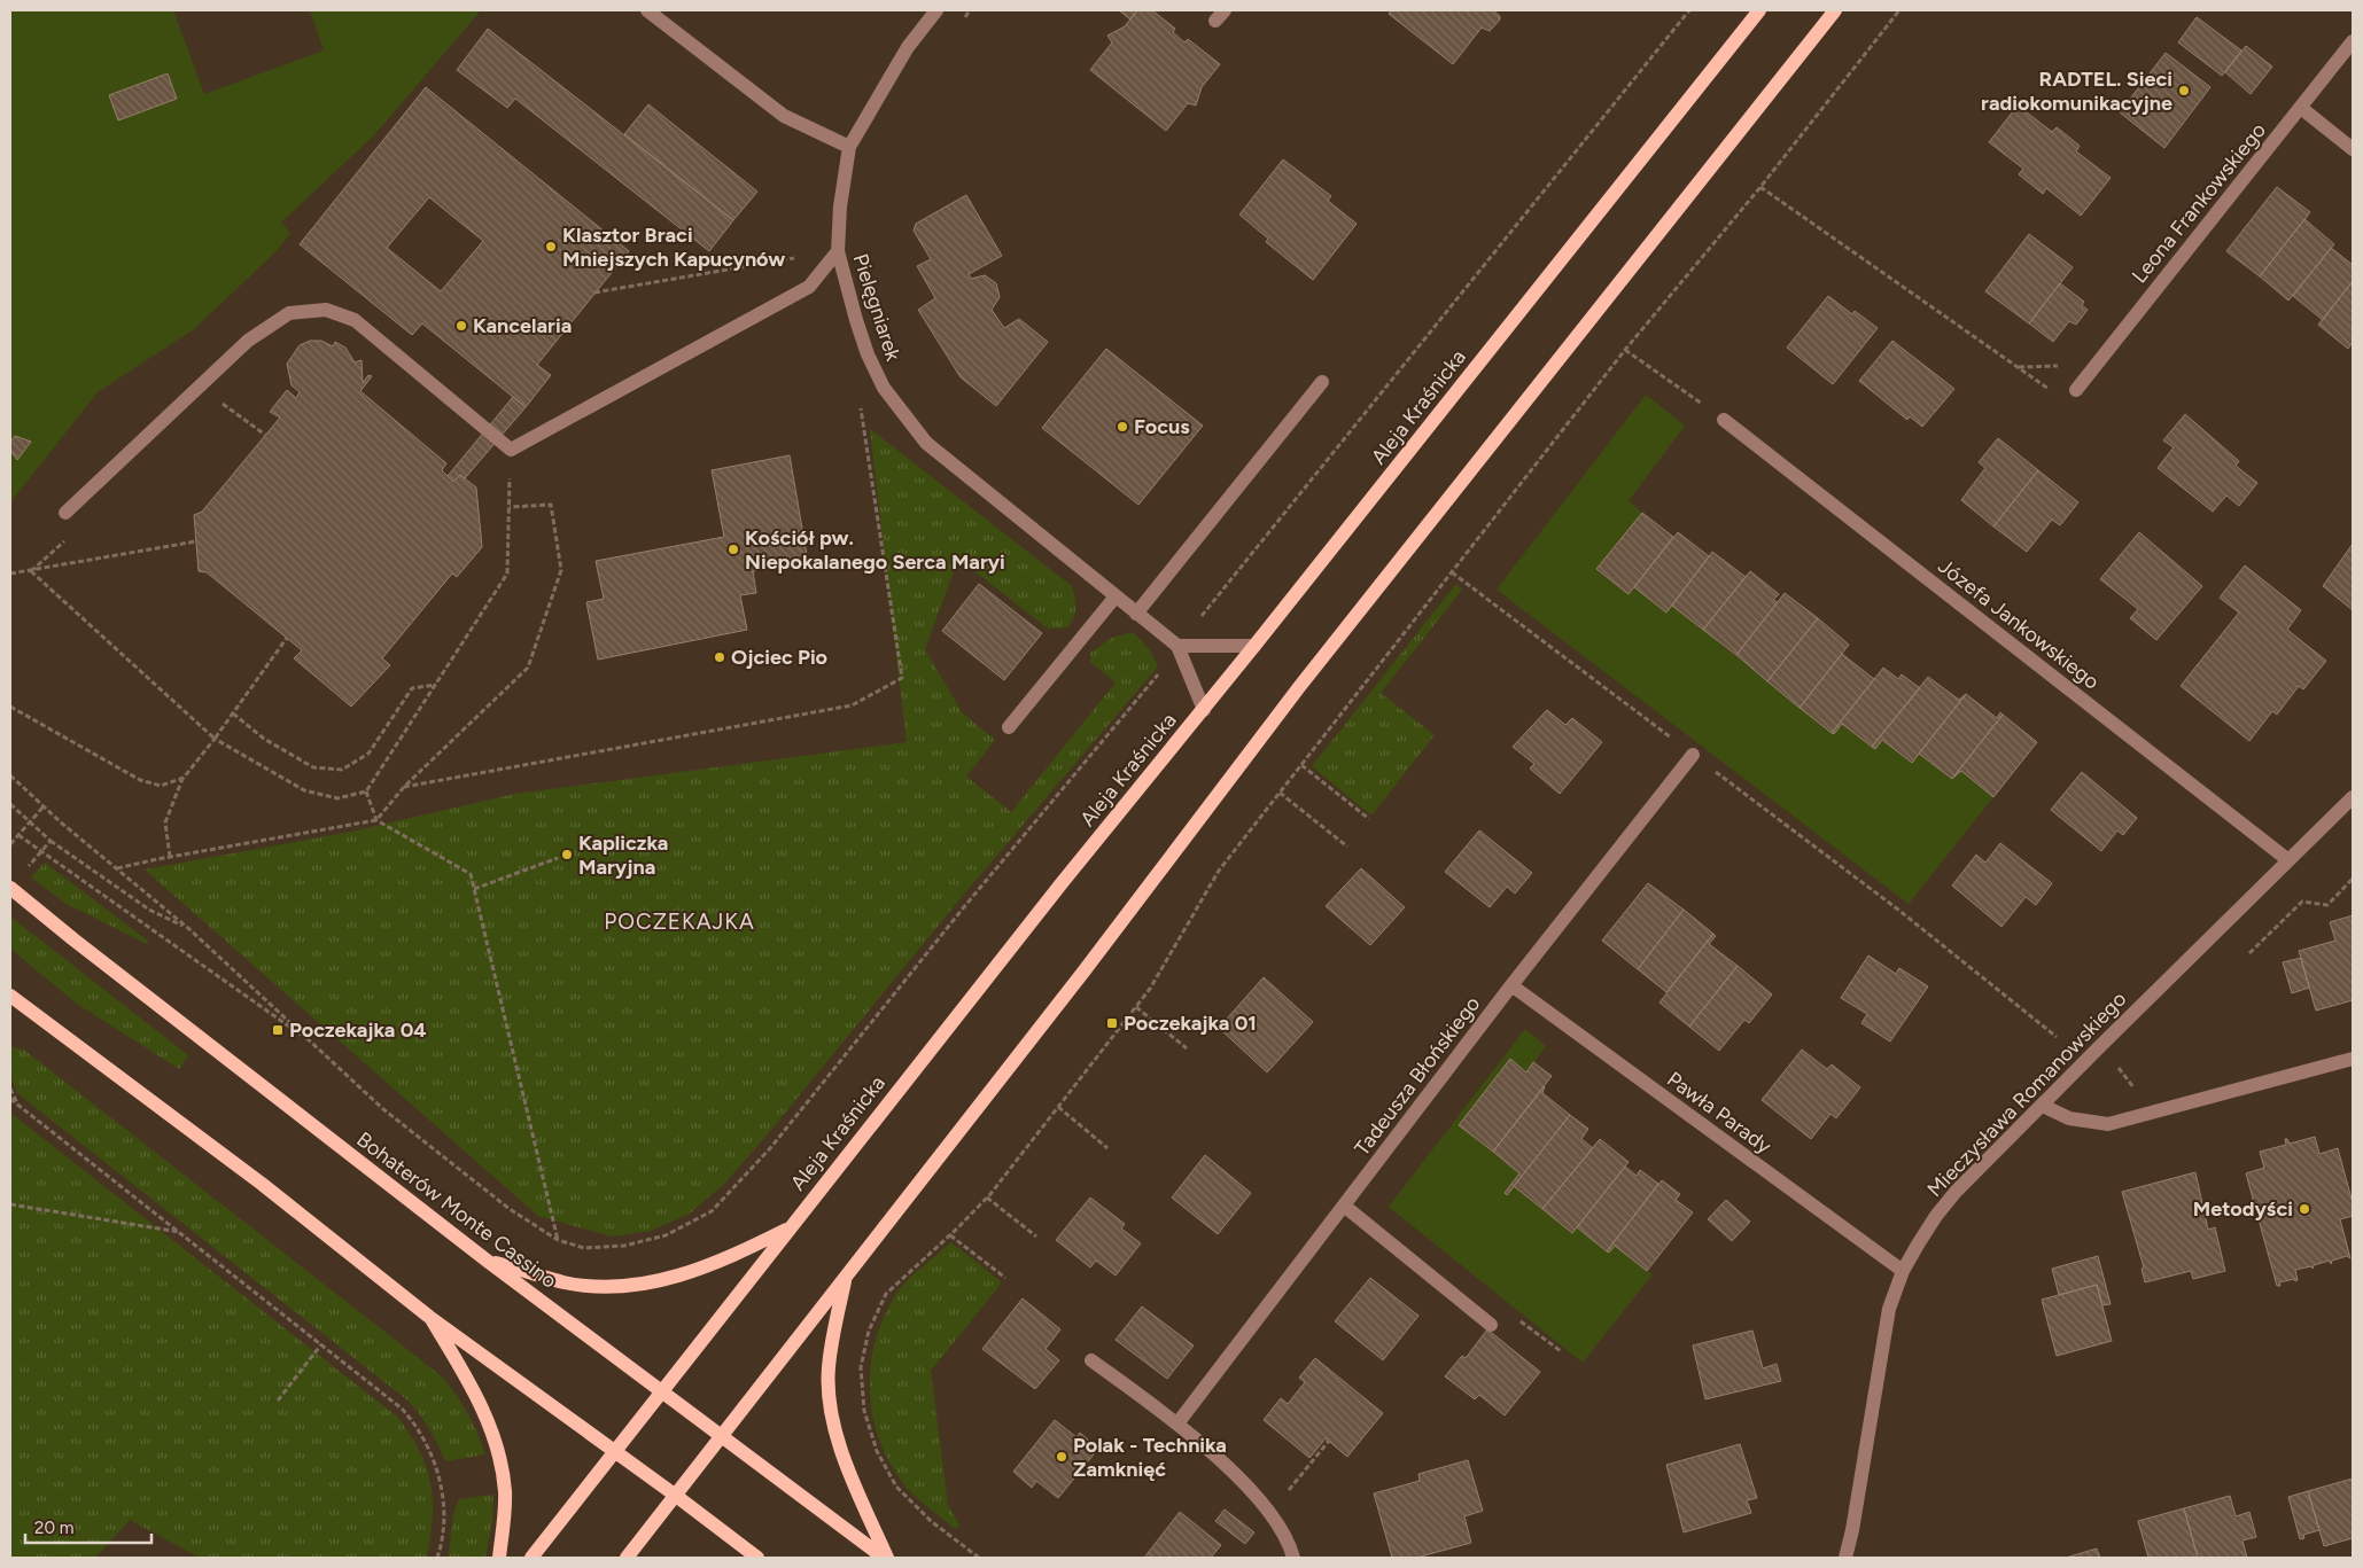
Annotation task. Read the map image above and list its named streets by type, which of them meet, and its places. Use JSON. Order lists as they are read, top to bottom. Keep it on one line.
{"streets":{"main road":["Aleja Kraśnicka","Bohaterów Monte Cassino"],"street":["Leona Frankowskiego","Pielęgniarek","Józefa Jankowskiego","Tadeusza Błońskiego","Mieczysława Romanowskiego","Pawła Parady"]},"crossings":[["Pielęgniarek","Aleja Kraśnicka"],["Aleja Kraśnicka","Bohaterów Monte Cassino"],["Józefa Jankowskiego","Mieczysława Romanowskiego"],["Tadeusza Błońskiego","Pawła Parady"],["Mieczysława Romanowskiego","Pawła Parady"]],"districts":["POCZEKAJKA"],"places":{"other":["RADTEL. Sieci radiokomunikacyjne","Klasztor Braci Mniejszych Kapucynów","Kancelaria","Focus","Kościół pw. Niepokalanego Serca Maryi","Ojciec Pio","Kapliczka Maryjna","Metodyści","Polak - Technika Zamknięć"],"transit":["Poczekajka 01","Poczekajka 04"]},"scale_bar":"20 m"}
